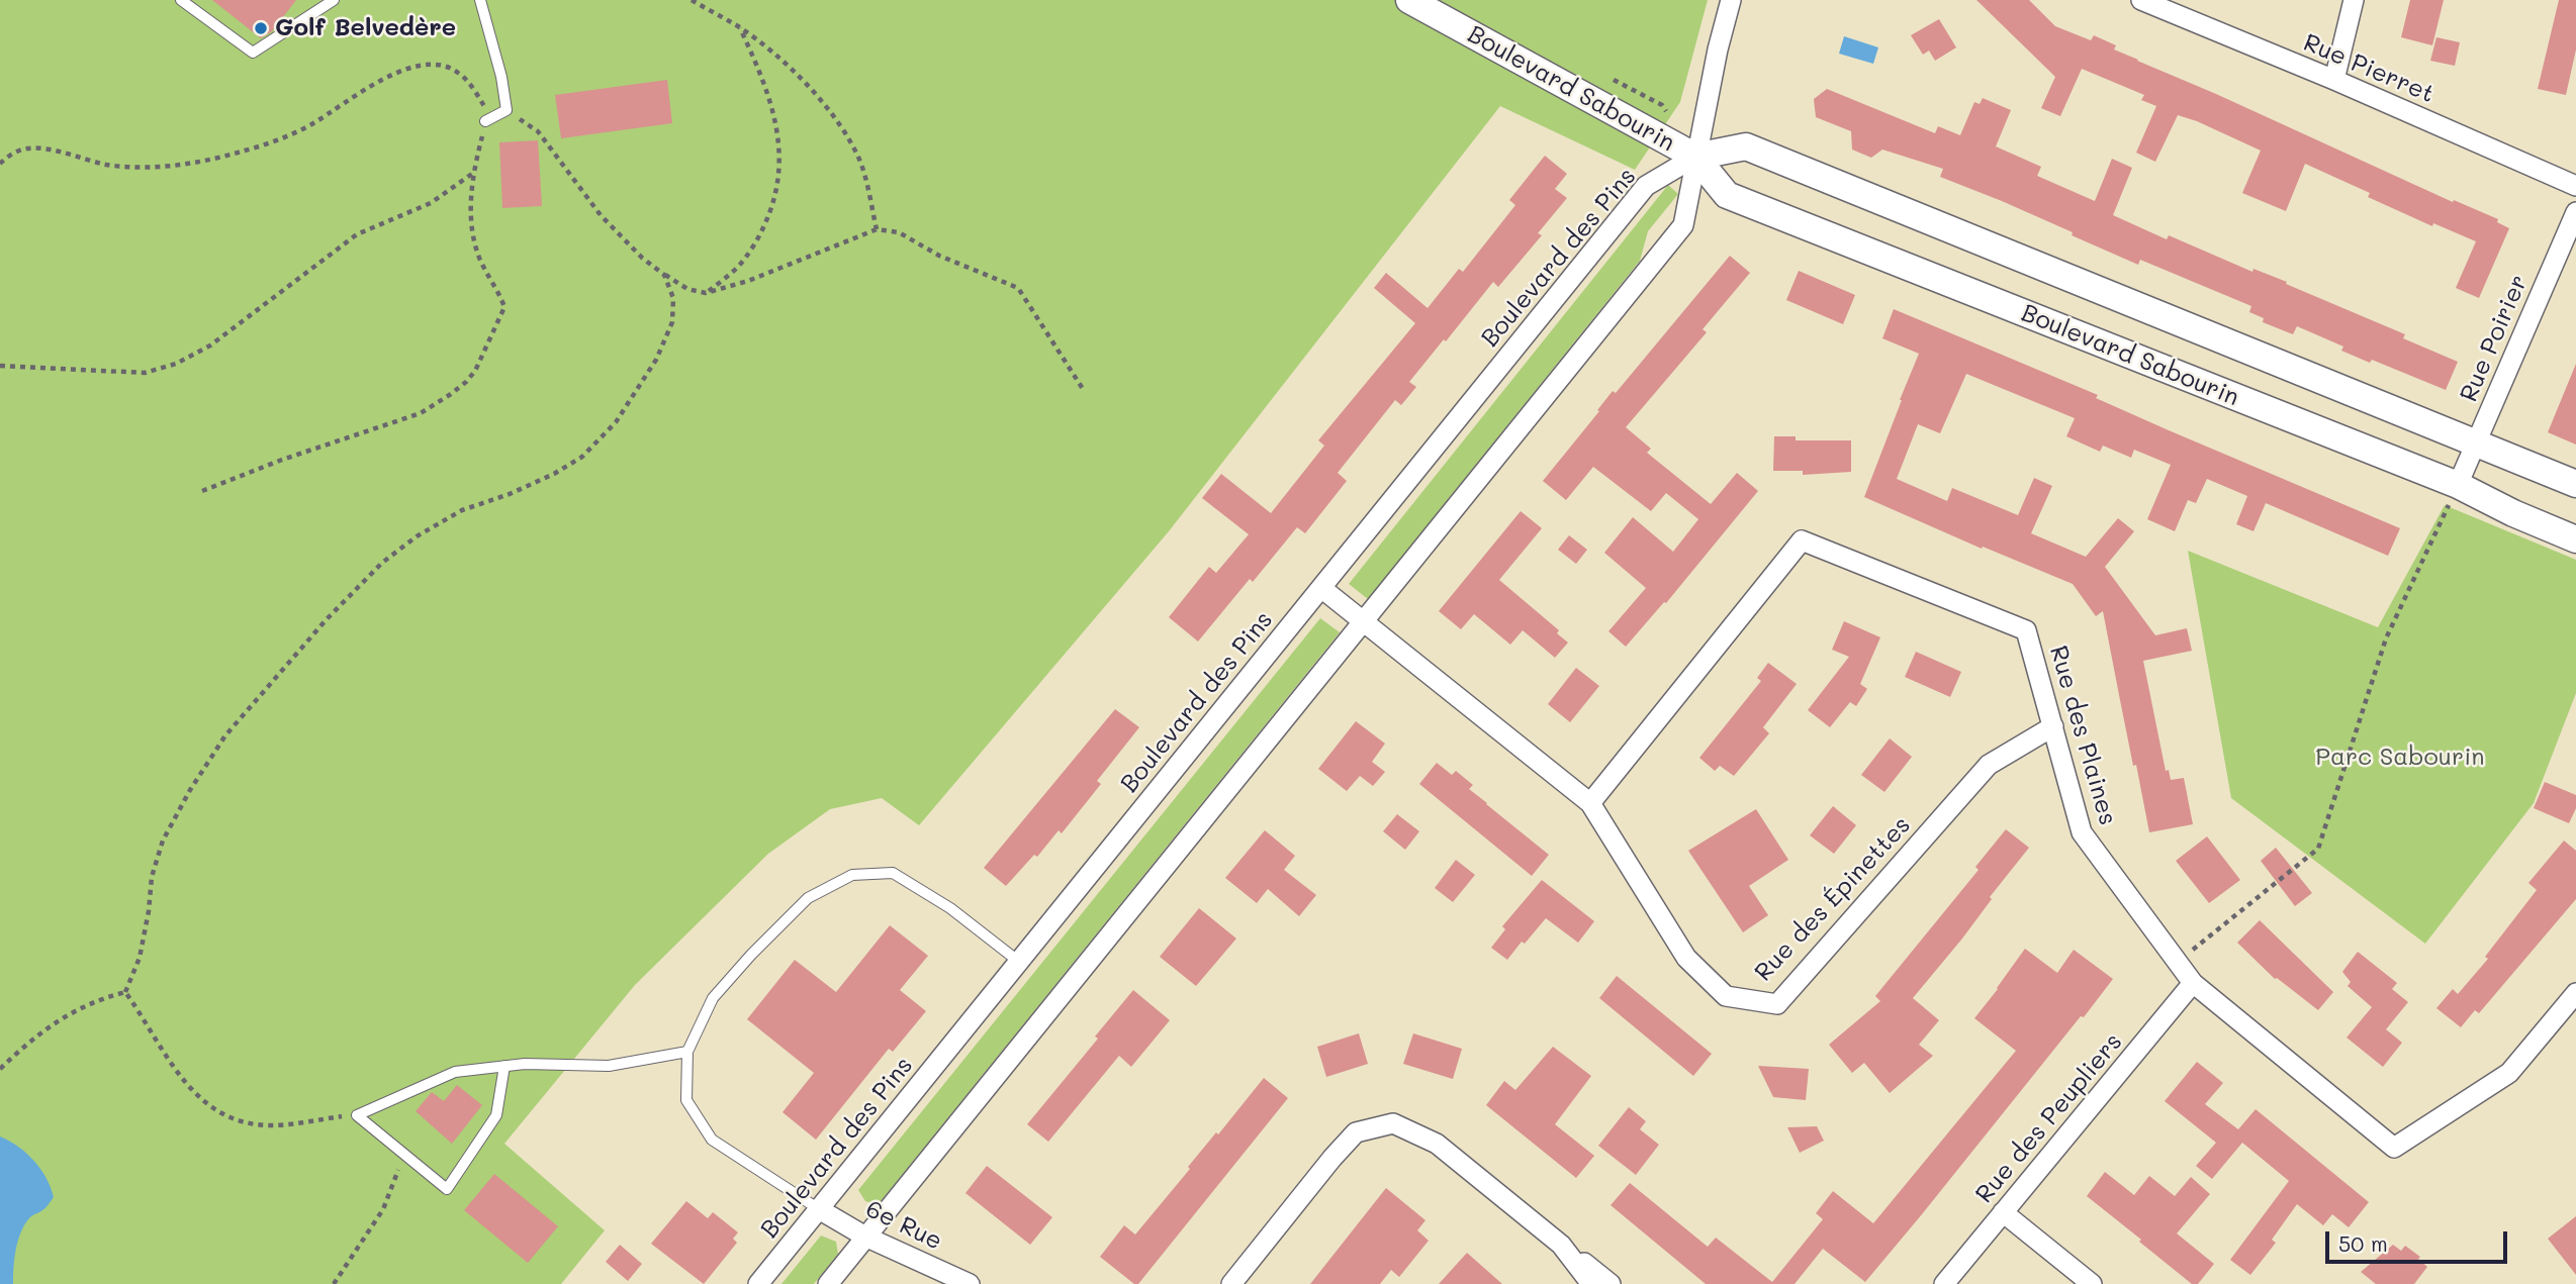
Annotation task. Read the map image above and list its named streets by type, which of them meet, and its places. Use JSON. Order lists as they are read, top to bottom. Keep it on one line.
{"streets":{"street":["Rue Pierret","Boulevard Sabourin","Boulevard des Pins","Rue Poirier","Rue des Plaines","Rue des Épinettes","Rue des Peupliers","6e Rue"]},"crossings":[["Boulevard Sabourin","Boulevard des Pins"],["Boulevard Sabourin","Rue Poirier"],["Boulevard des Pins","Rue des Épinettes"],["Boulevard des Pins","6e Rue"],["Rue des Plaines","Rue des Épinettes"],["Rue des Plaines","Rue des Peupliers"]],"parks":["Parc Sabourin"],"places":["Golf Belvedère"],"scale_bar":"50 m"}
